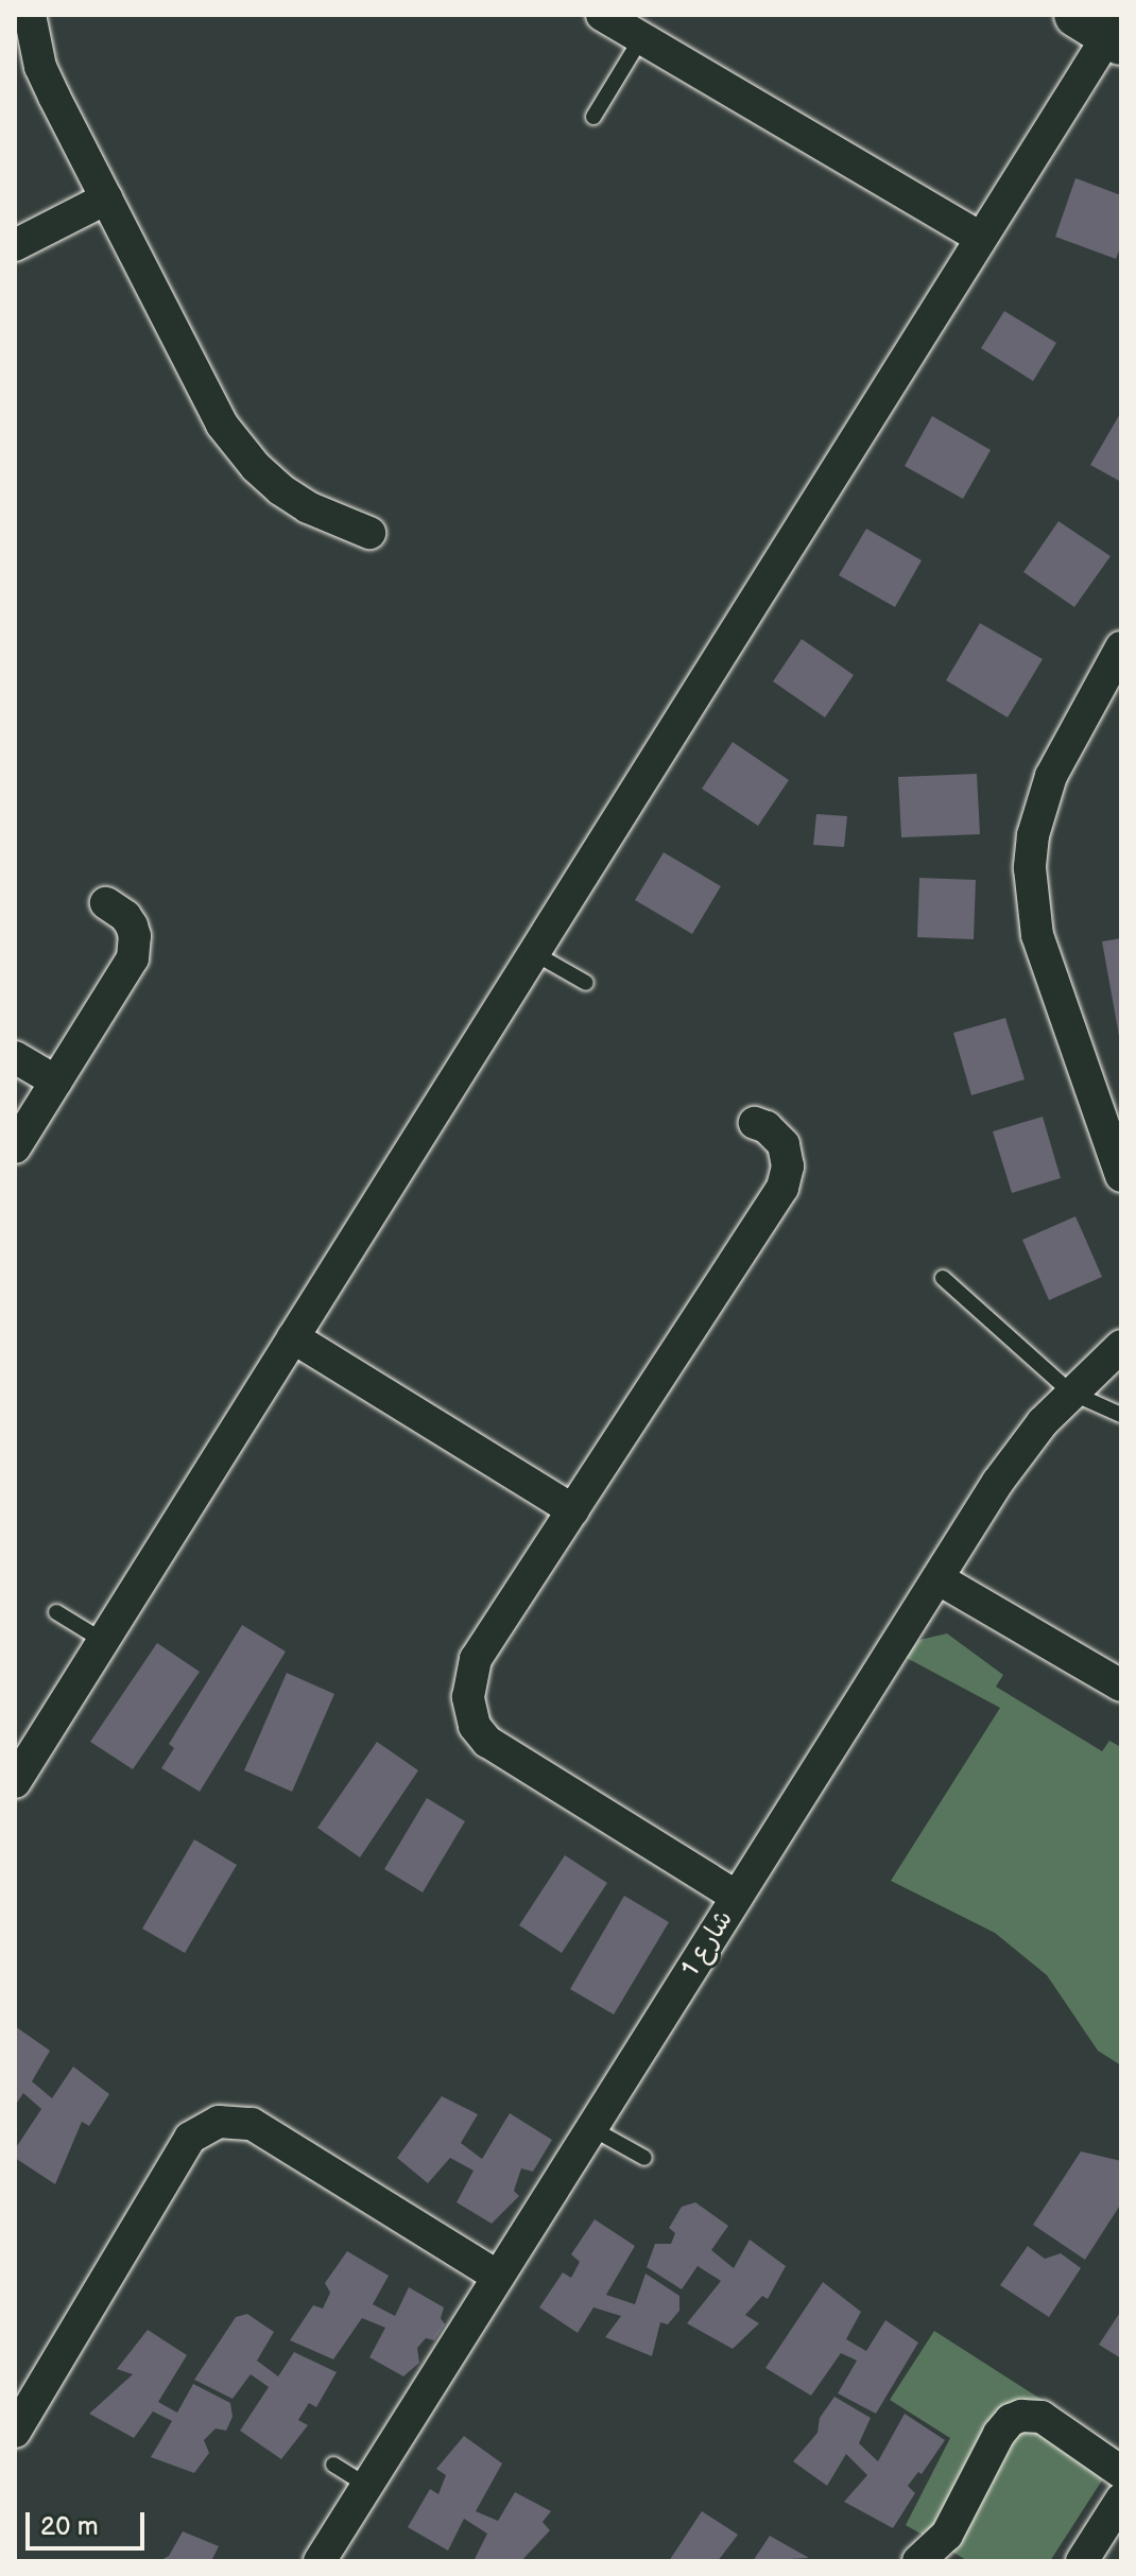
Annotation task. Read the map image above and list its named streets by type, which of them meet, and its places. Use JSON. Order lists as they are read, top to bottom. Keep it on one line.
{"streets":{"street":["شارع 1"]},"scale_bar":"20 m"}
